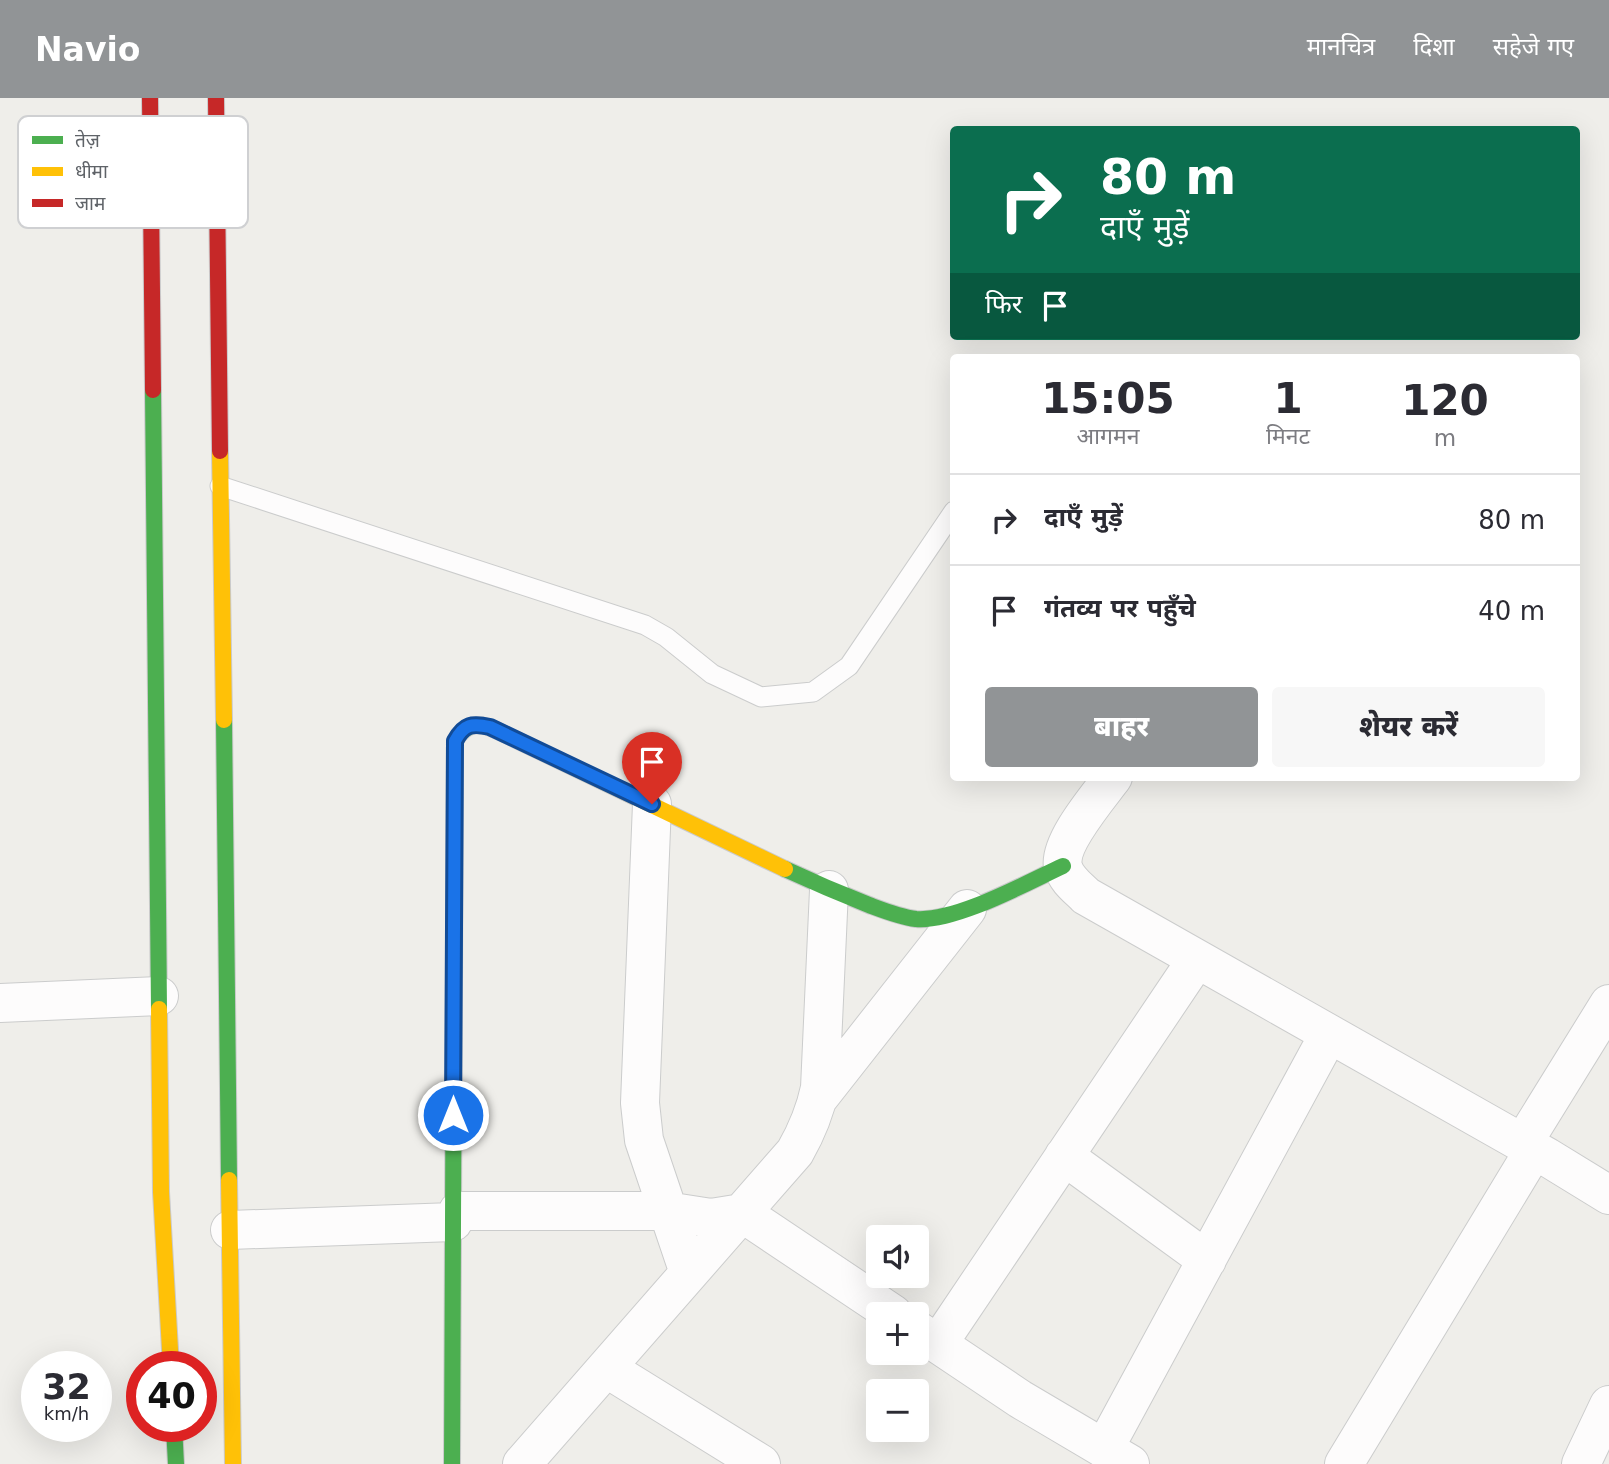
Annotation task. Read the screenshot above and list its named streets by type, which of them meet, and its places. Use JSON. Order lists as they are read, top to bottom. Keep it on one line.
{"legend":["तेज़","धीमा","जाम"],"page":{"header":"Navio","nav":["मानचित्र","दिशा","सहेजे गए"],"turn":["80 m","दाएँ मुड़ें"],"then":"फिर","eta":["15:05","आगमन","1","मिनट","120","m"],"list":[{"name":"दाएँ मुड़ें","value":"80 m"},{"name":"गंतव्य पर पहुँचे","value":"40 m"}],"buttons":["बाहर","शेयर करें"],"map_buttons":["+","−"],"speed":"32 km/h","limit":"40"}}
